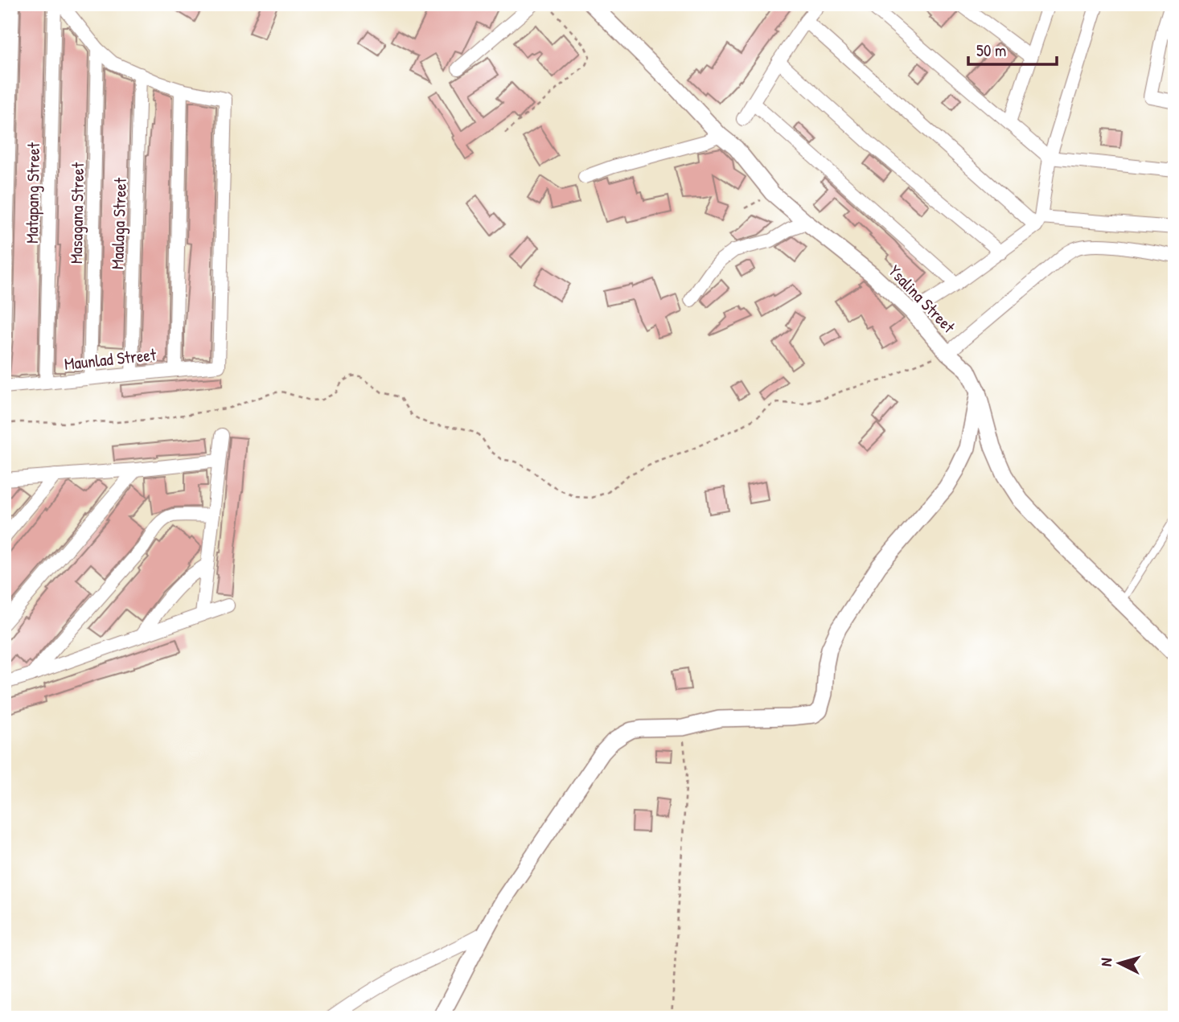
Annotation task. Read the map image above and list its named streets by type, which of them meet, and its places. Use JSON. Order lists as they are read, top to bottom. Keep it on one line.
{"streets":{"street":["Matapang Street","Masagana Street","Maalaga Street","Ysalina Street","Maunlad Street"]},"crossings":[["Matapang Street","Maunlad Street"],["Masagana Street","Maunlad Street"],["Maalaga Street","Maunlad Street"]],"scale_bar":"50 m","north":"left"}
